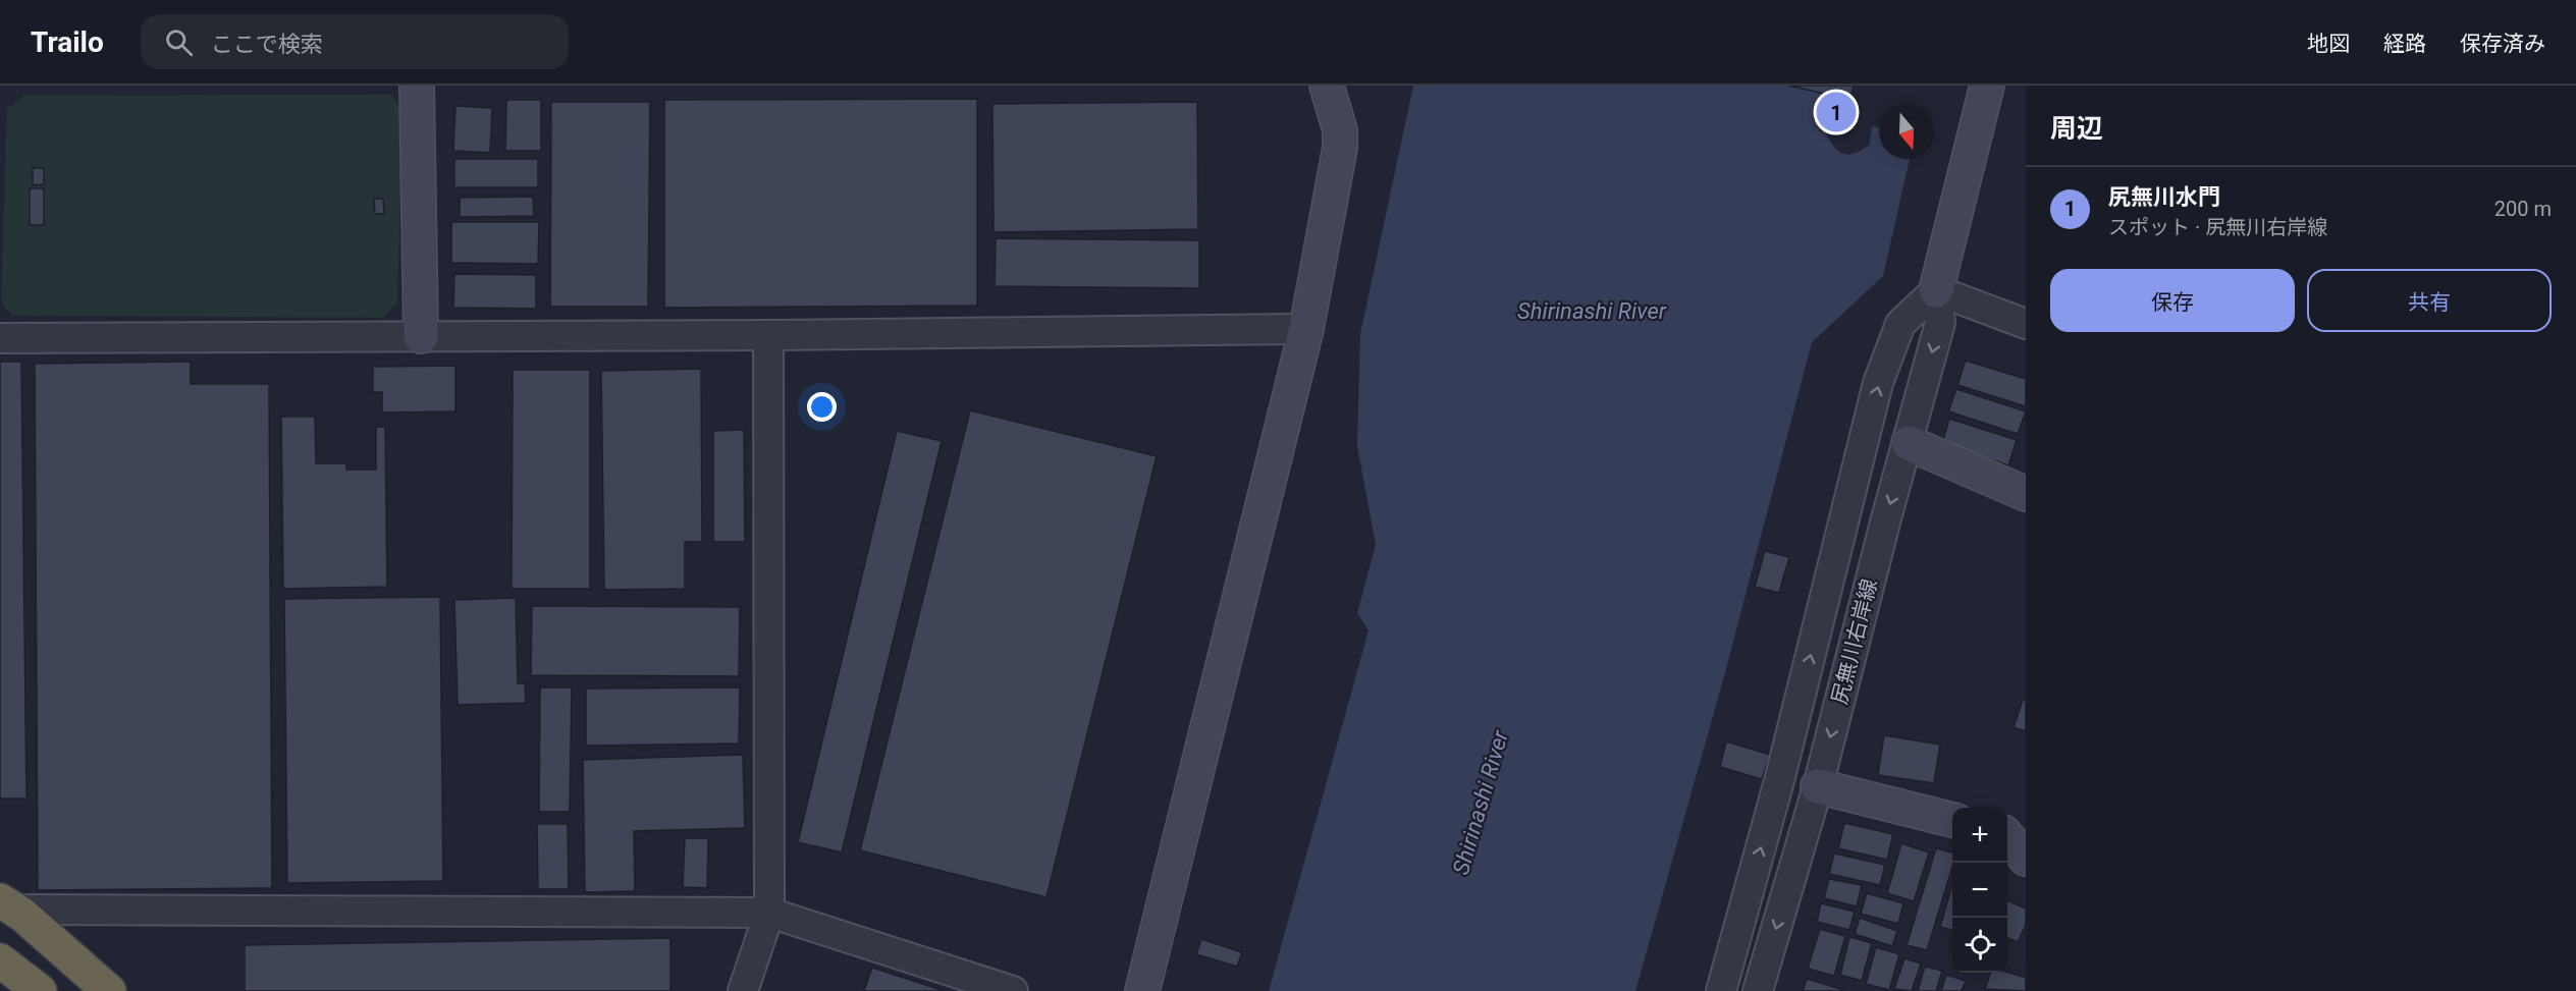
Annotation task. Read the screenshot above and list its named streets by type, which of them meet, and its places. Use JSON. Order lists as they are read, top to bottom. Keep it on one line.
{"streets":{"street":["尻無川右岸線"]},"water":["Shirinashi River"],"north":"bottom","page":{"header":"Trailo","search":"ここで検索","nav":["地図","経路","保存済み"],"heading":"周辺","pins":"1","list":[{"mark":"1","name":"尻無川水門","note":"スポット · 尻無川右岸線","value":"200 m"}],"buttons":["保存","共有"],"map_buttons":["+","−"]}}
